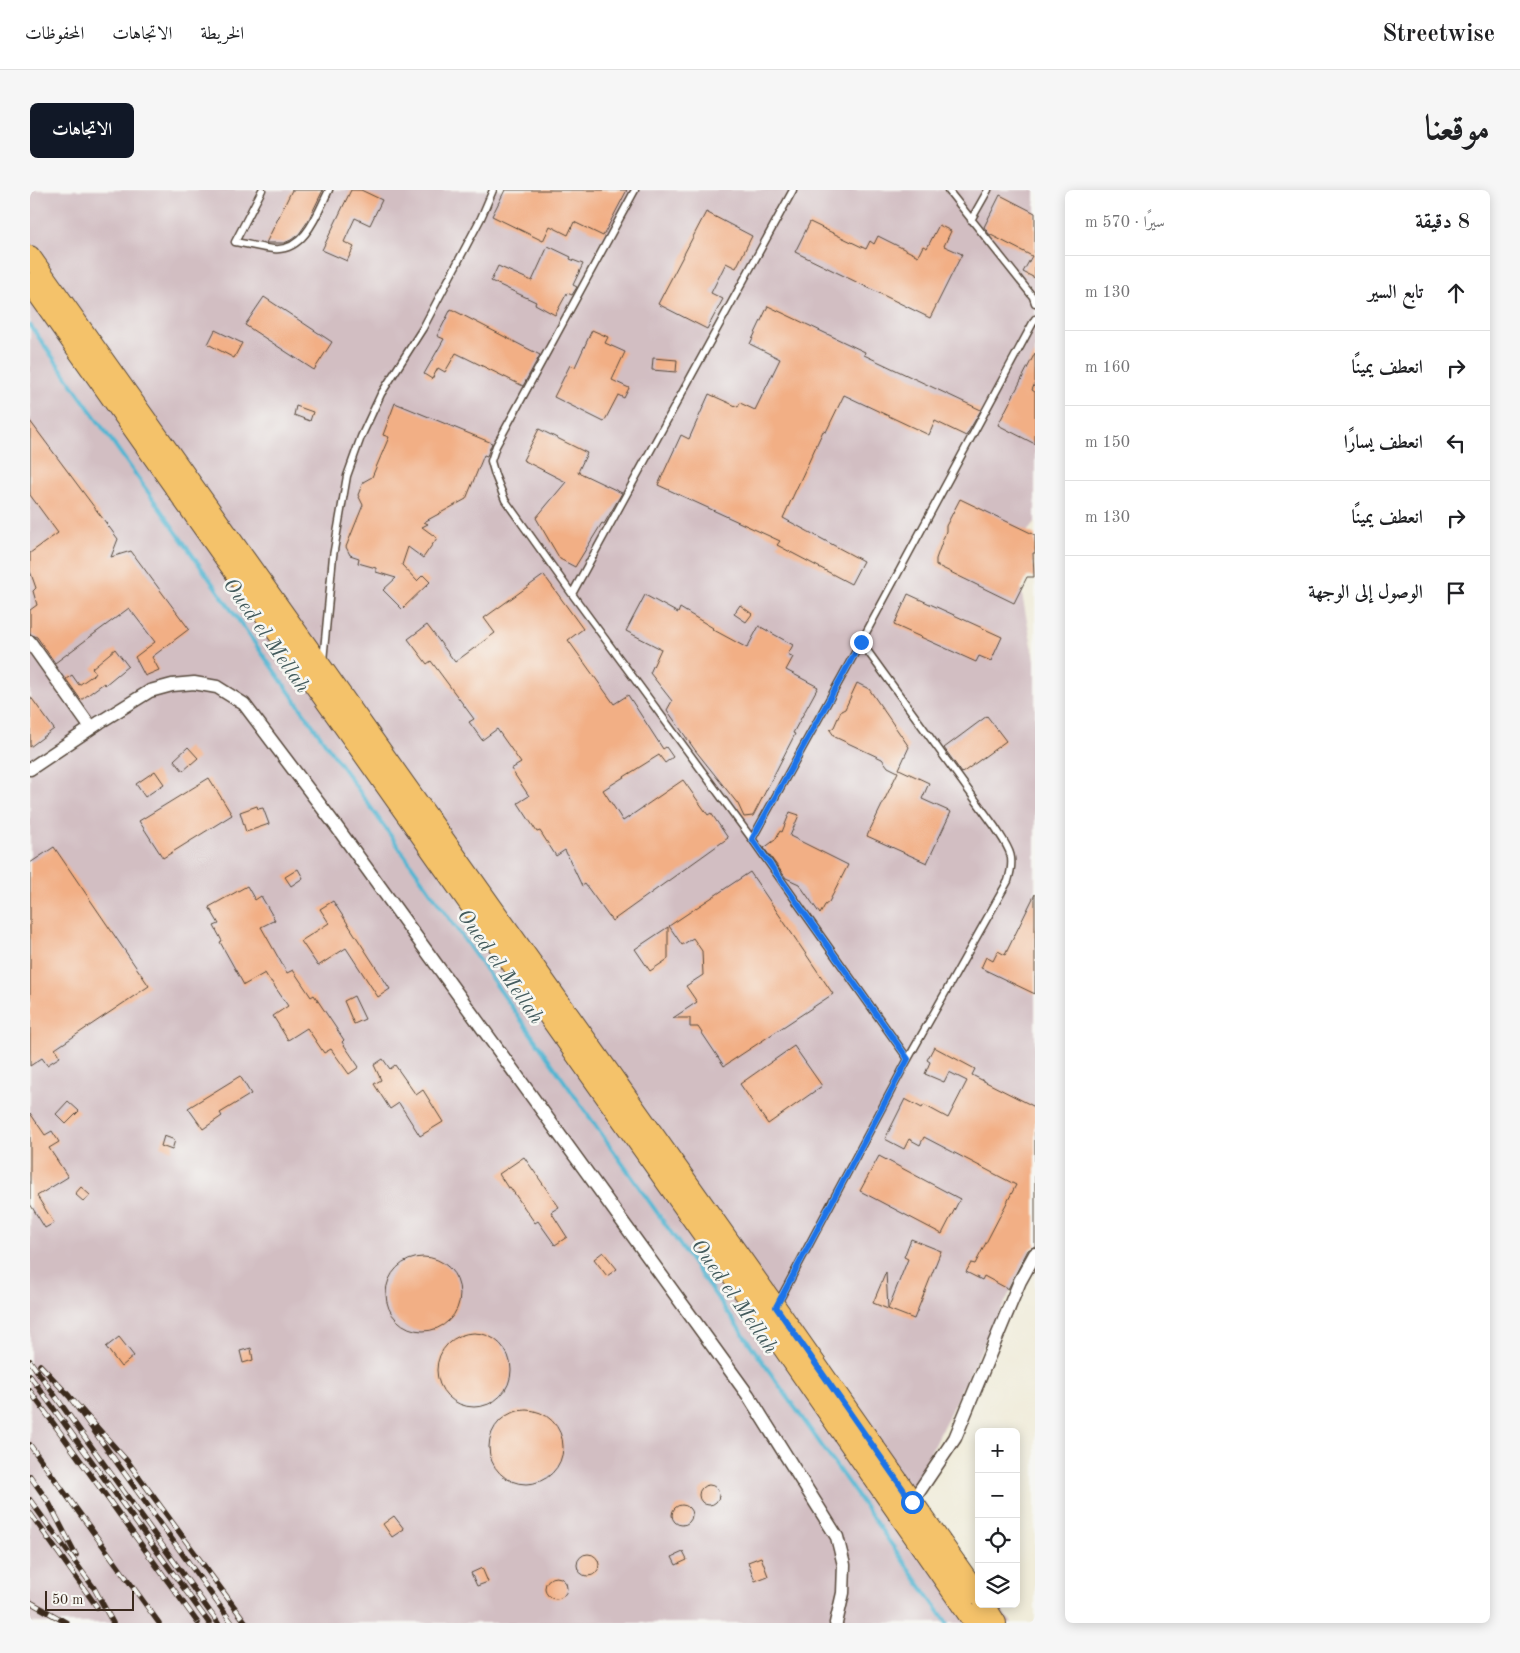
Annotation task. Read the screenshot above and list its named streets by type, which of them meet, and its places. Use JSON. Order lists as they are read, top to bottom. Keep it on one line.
{"water":["Oued el Mellah"],"scale_bar":"50 m","page":{"header":"Streetwise","nav":["الخريطة","الاتجاهات","المحفوظات"],"title":"موقعنا","buttons":"الاتجاهات","heading":["8 دقيقة","سيرًا · 570 m"],"list":[["تابع السير","130 m"],["انعطف يمينًا","160 m"],["انعطف يسارًا","150 m"],["انعطف يمينًا","130 m"],"الوصول إلى الوجهة"],"map_buttons":["+","−"],"scale":"50 m"}}
